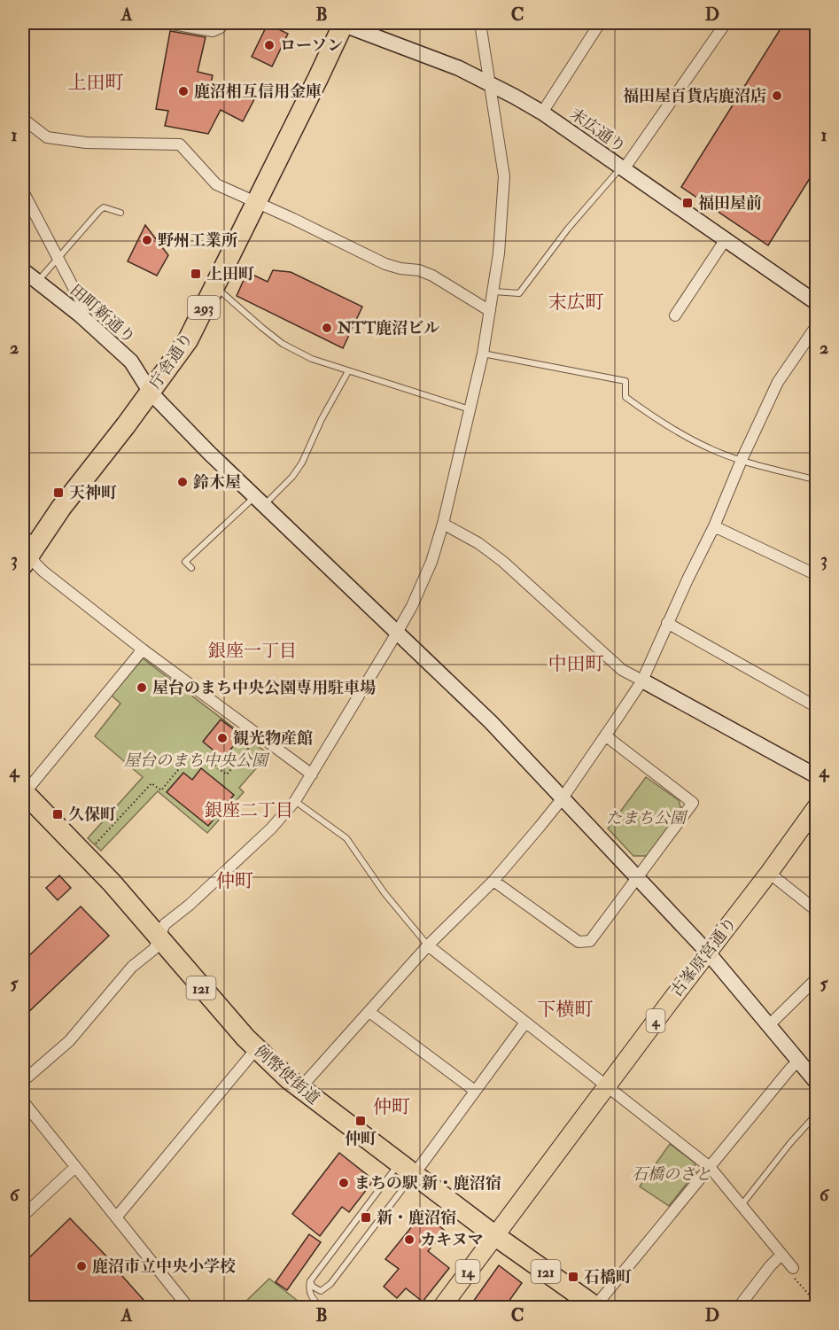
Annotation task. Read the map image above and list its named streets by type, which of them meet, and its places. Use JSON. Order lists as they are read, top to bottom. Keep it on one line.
{"streets":{"highway":["293","庁舎通り","121","例幣使街道"],"main road":["古峯原宮通り","4","14"],"street":["末広通り","田町新通り"]},"crossings":[["末広通り","庁舎通り"],["田町新通り","庁舎通り"],["田町新通り","古峯原宮通り"],["古峯原宮通り","例幣使街道"],["古峯原宮通り","14"],["例幣使街道","14"]],"districts":["上田町","末広町","銀座一丁目","中田町","銀座二丁目","仲町","下横町","仲町"],"parks":["屋台のまち中央公園","たまち公園","石橋のさと"],"places":{"other":["ローソン","鹿沼相互信用金庫","福田屋百貨店鹿沼店","野州工業所","NTT鹿沼ビル","鈴木屋","屋台のまち中央公園専用駐車場","観光物産館","まちの駅 新・鹿沼宿","カキヌマ","鹿沼市立中央小学校"],"transit":["福田屋前","上田町","天神町","久保町","仲町","新・鹿沼宿","石橋町"]},"grid":{"columns":["A","B","C","D"],"rows":["1","2","3","4","5","6"]}}
